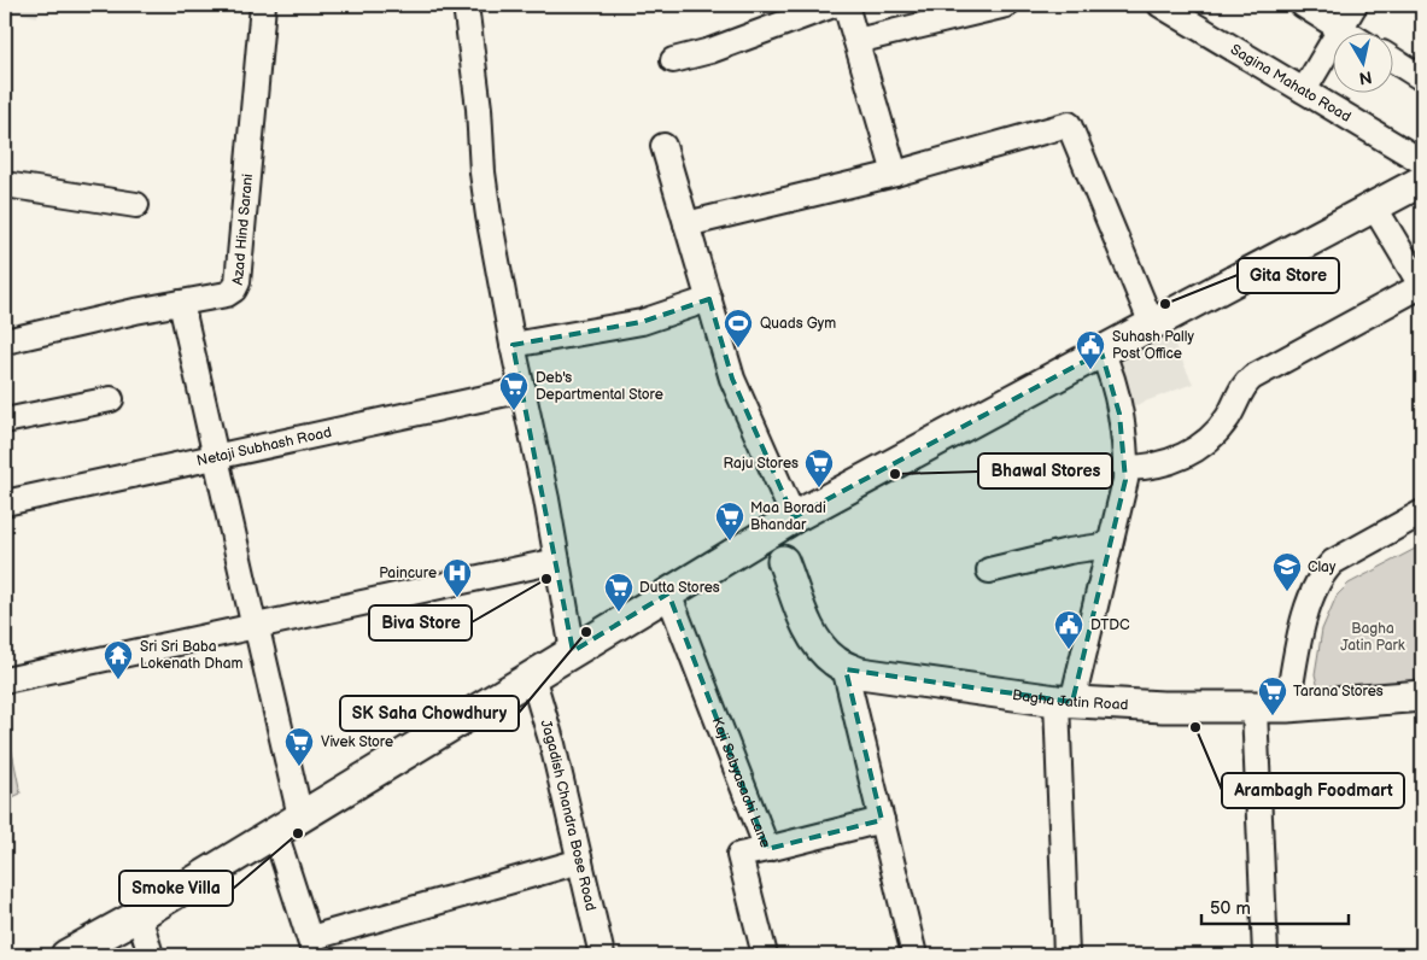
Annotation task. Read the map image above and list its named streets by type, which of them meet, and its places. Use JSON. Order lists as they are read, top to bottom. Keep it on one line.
{"streets":{"street":["Sagina Mahato Road","Azad Hind Sarani","Netaji Subhash Road","Bagha Jatin Road","Kaji Sabyasachi Lane","Jagadish Chandra Bose Road"]},"parks":["Bagha Jatin Park"],"places":{"other":["Gita Store","Bhawal Stores","Biva Store","SK Saha Chowdhury","Arambagh Foodmart","Smoke Villa"],"sports":["Quads Gym"],"public building":["Suhash Pally Post Office","DTDC"],"supermarket":["Deb's Departmental Store","Raju Stores","Maa Boradi Bhandar","Dutta Stores","Tarana Stores","Vivek Store"],"school or university":["Clay"],"hospital":["Paincure"],"temple":["Sri Sri Baba Lokenath Dham"]},"scale_bar":"50 m","north":"bottom"}
